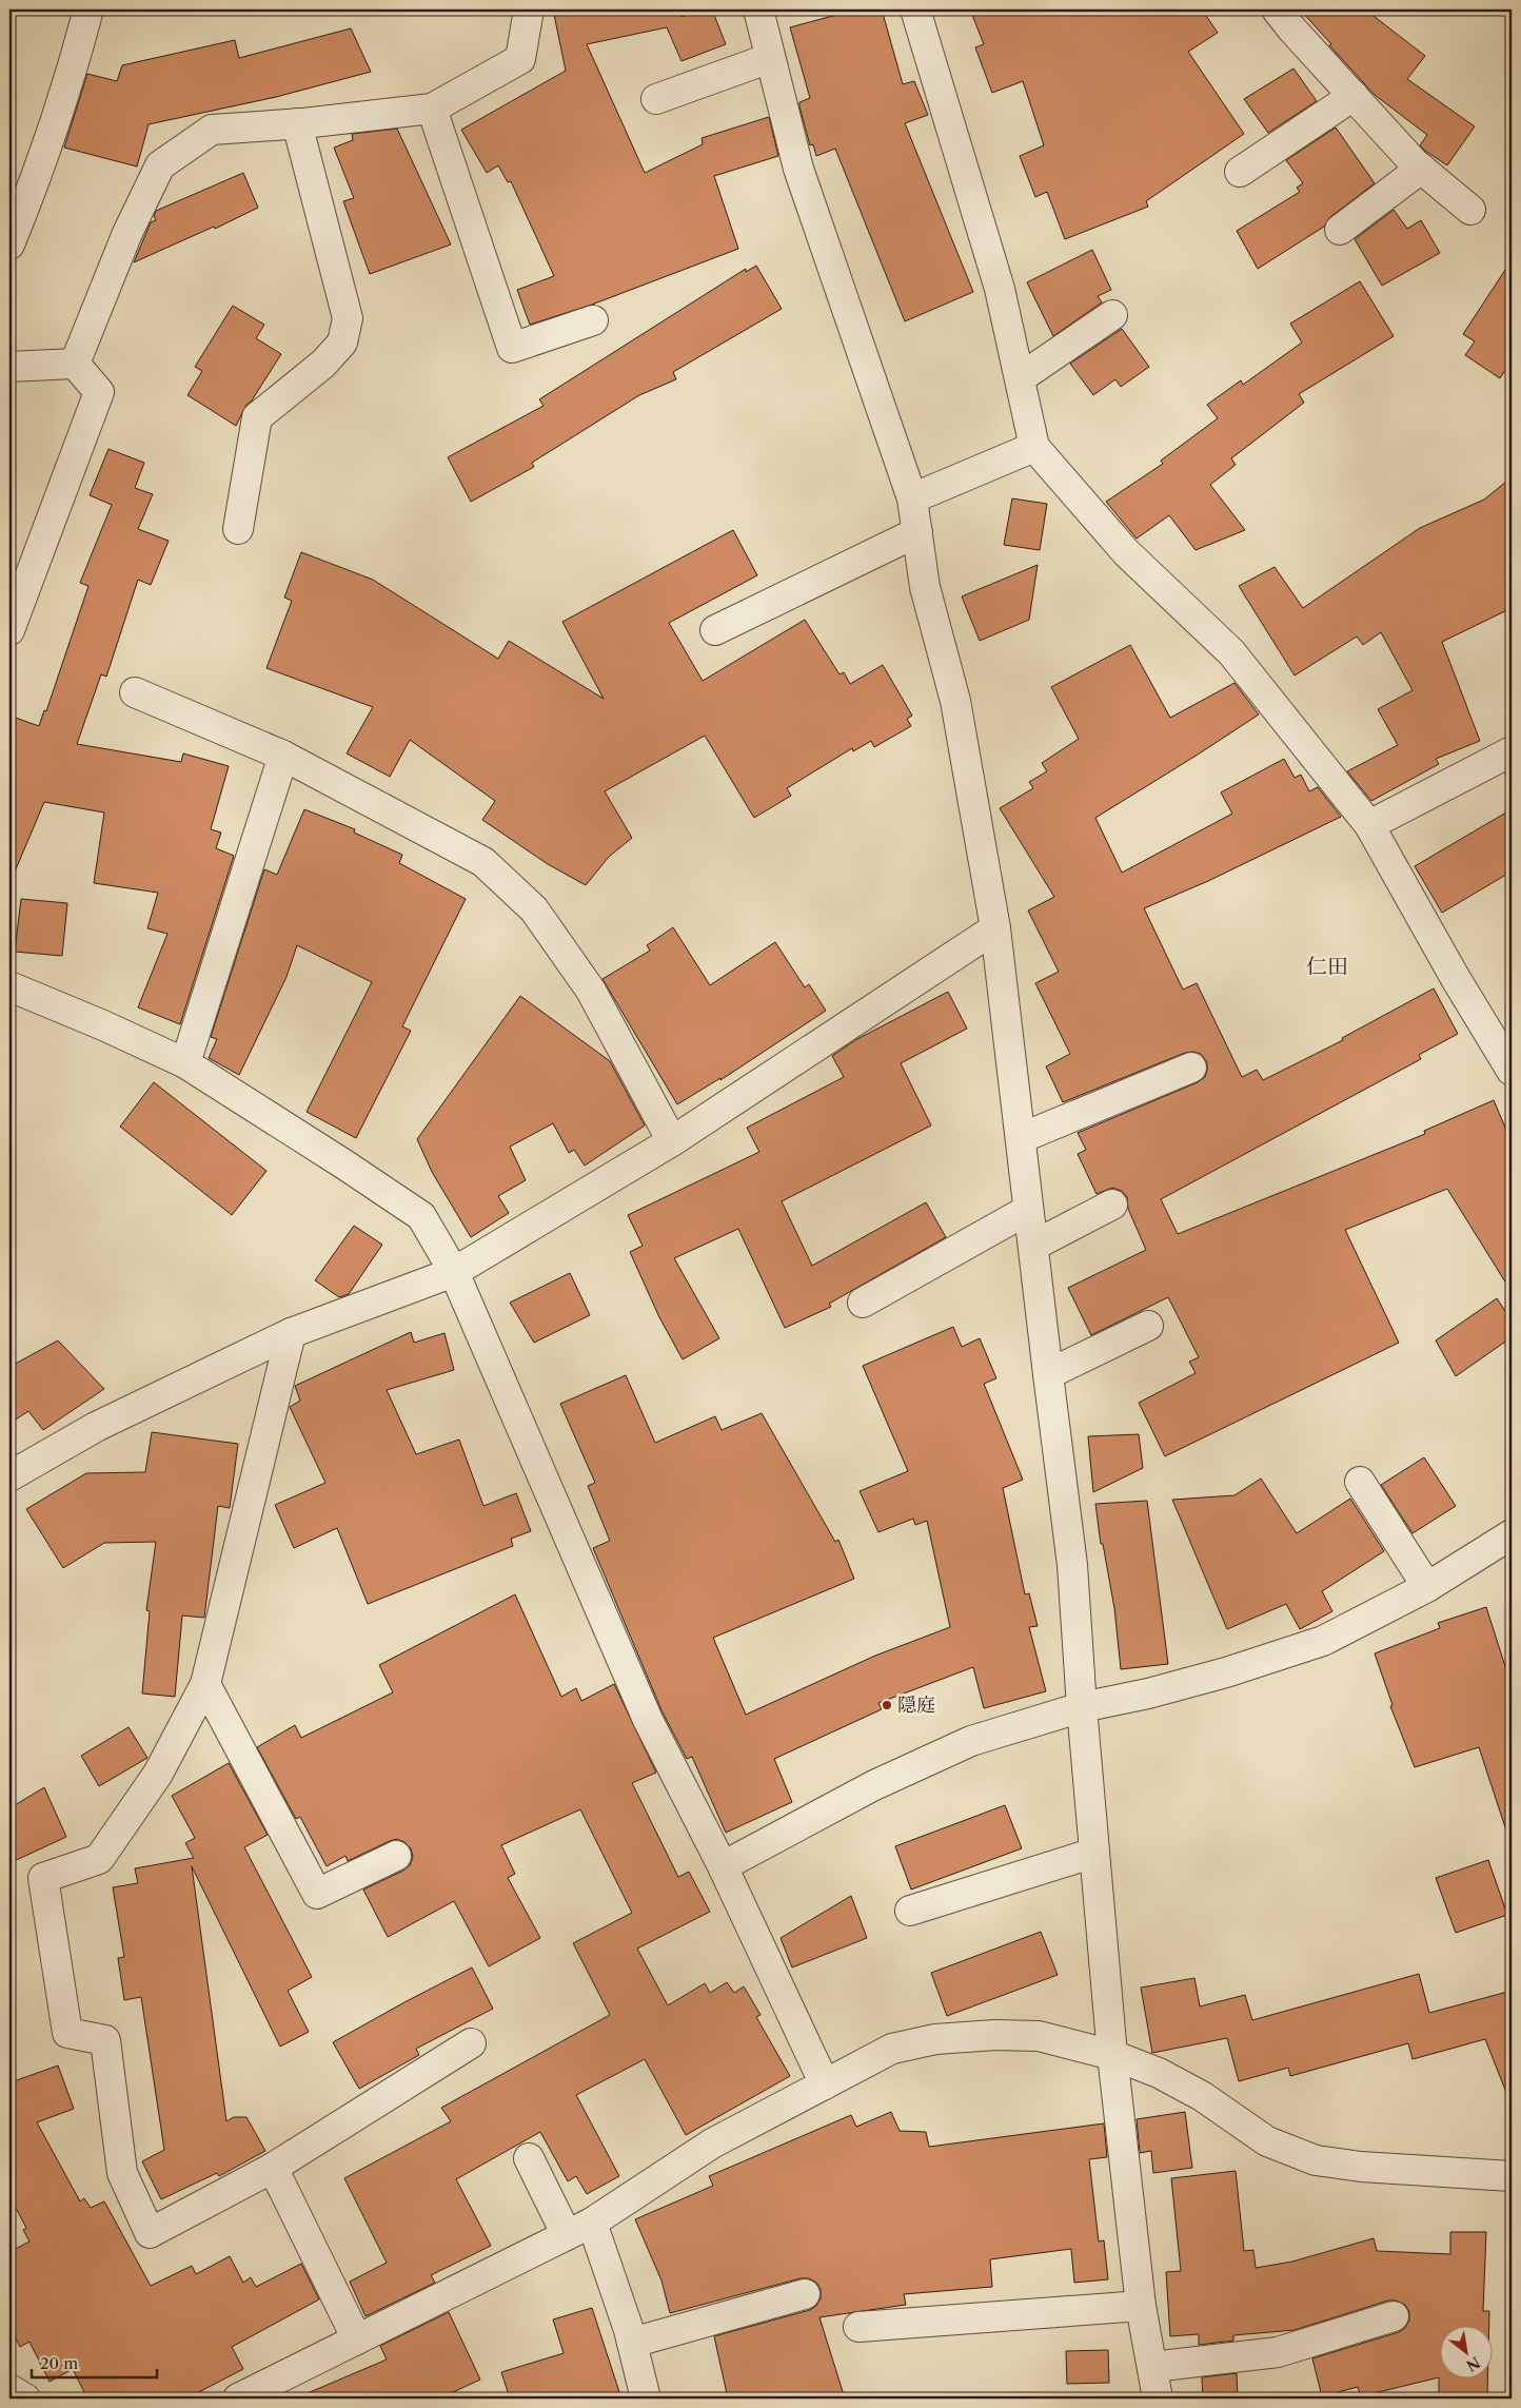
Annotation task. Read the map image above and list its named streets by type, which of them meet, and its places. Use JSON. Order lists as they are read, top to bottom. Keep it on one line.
{"districts":["仁田"],"places":["隠庭"],"scale_bar":"20 m","north":"bottom right"}
